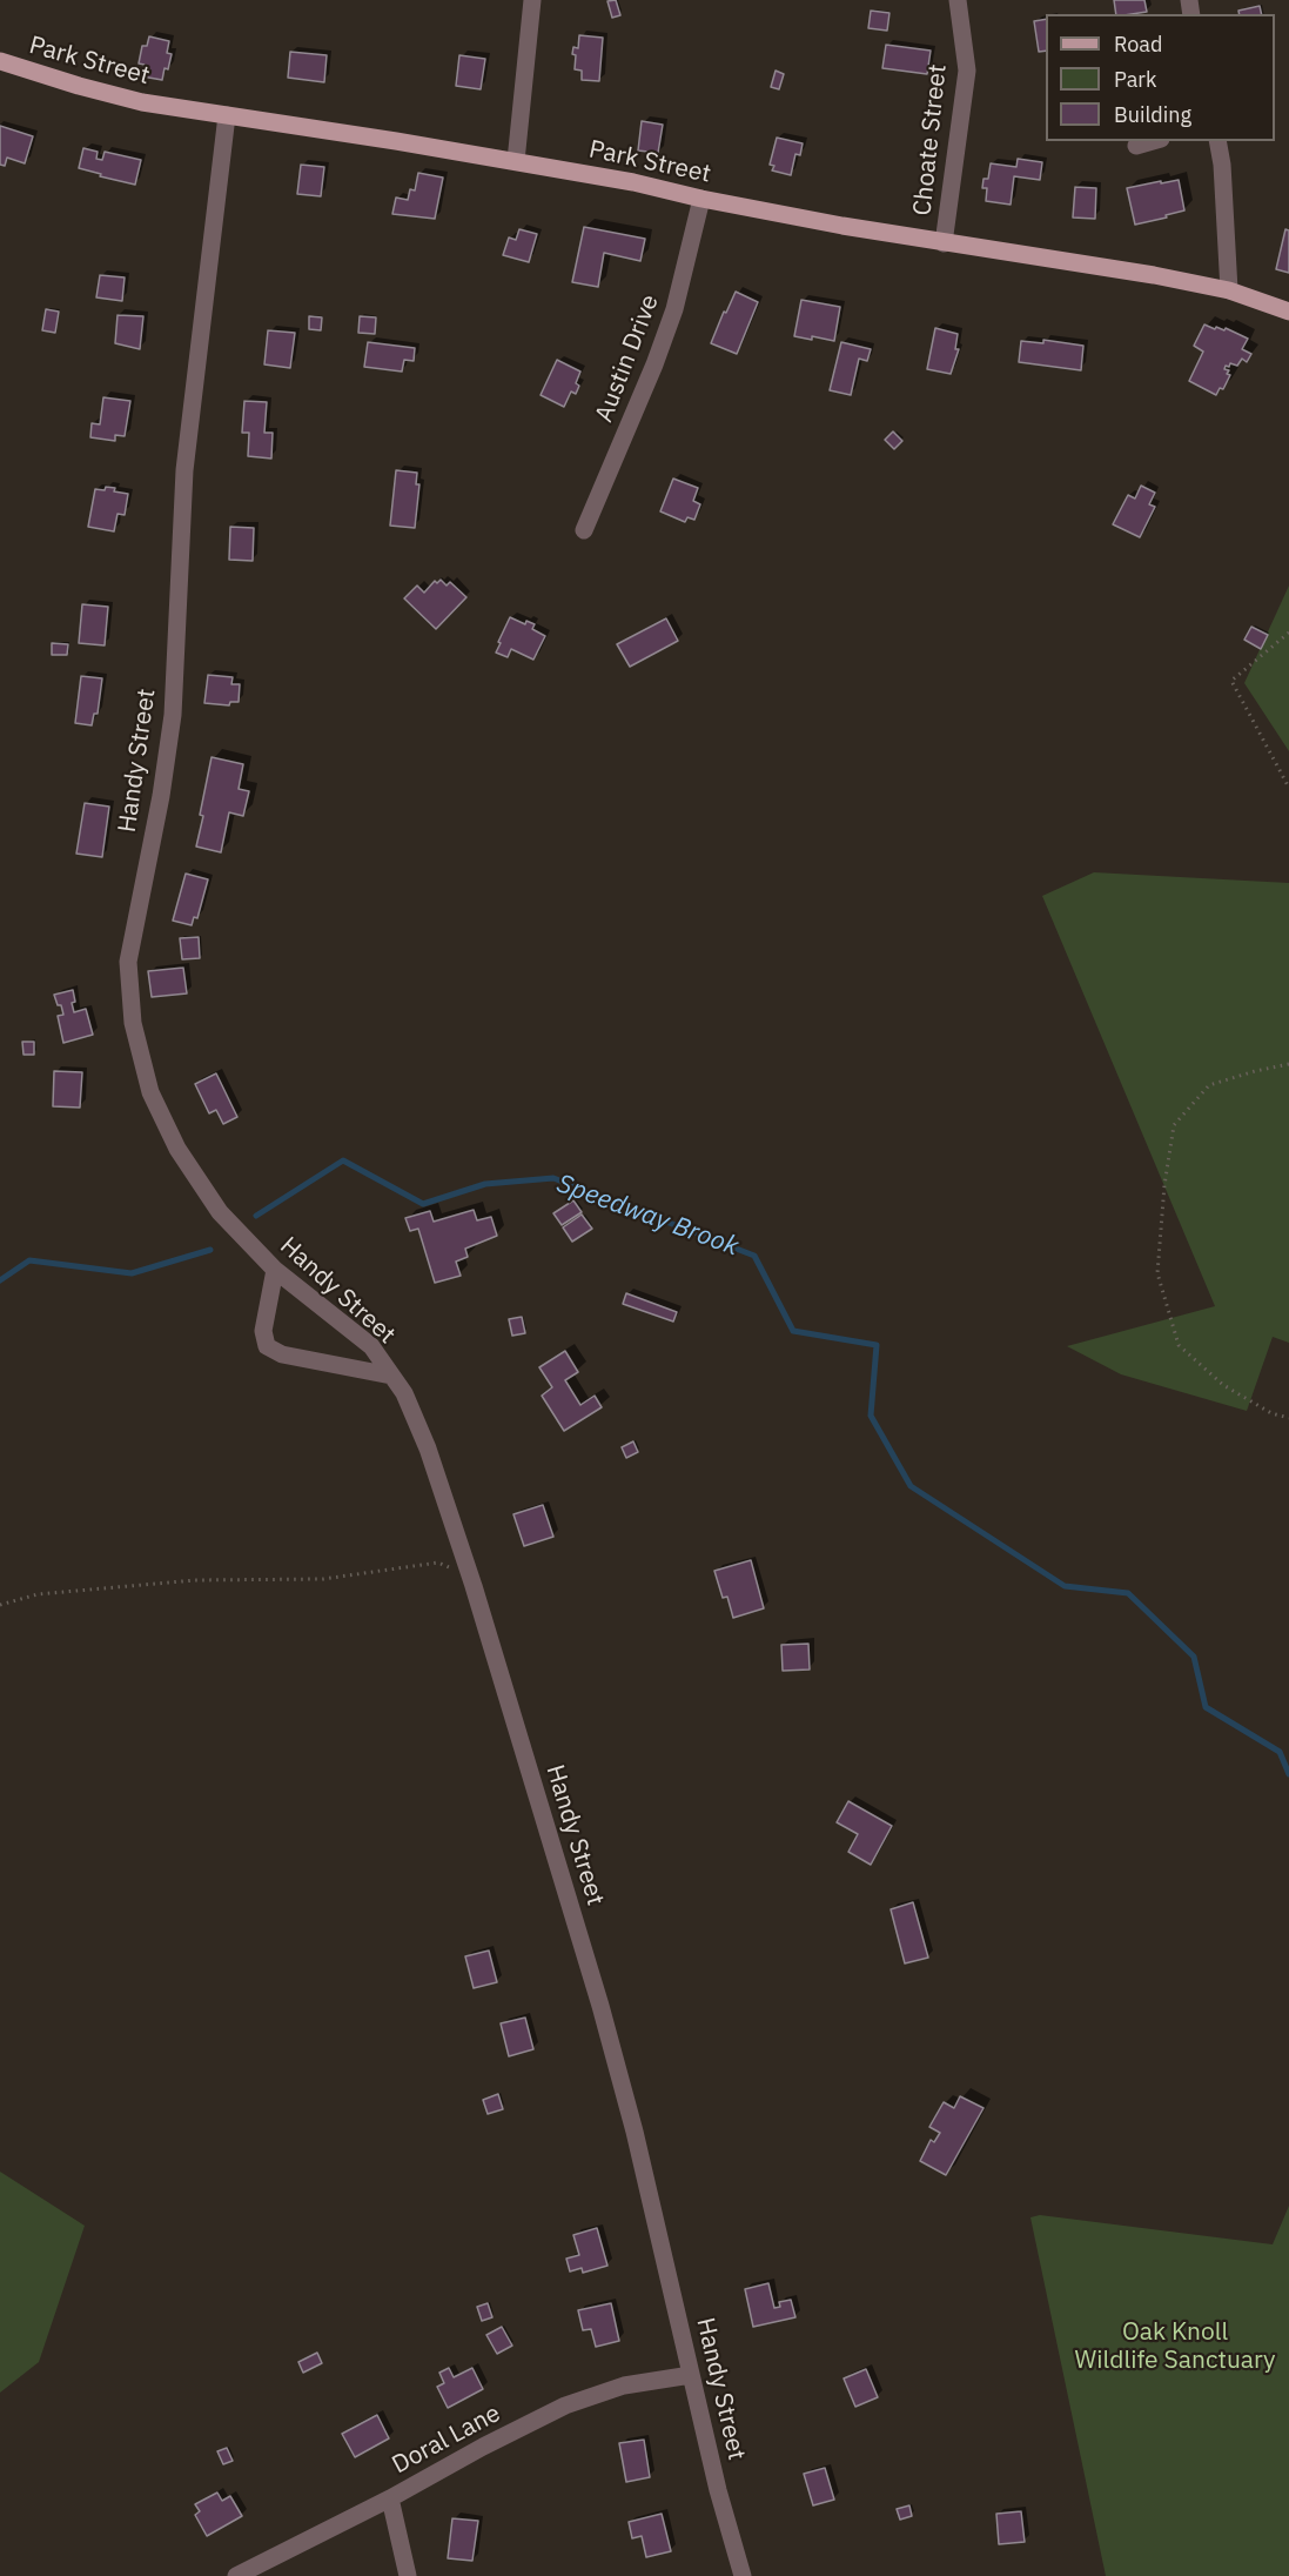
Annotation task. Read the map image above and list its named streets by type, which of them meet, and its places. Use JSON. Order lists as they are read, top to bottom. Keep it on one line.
{"streets":{"main road":["Park Street"],"street":["Choate Street","Austin Drive","Handy Street","Doral Lane"]},"crossings":[["Park Street","Choate Street"],["Park Street","Austin Drive"],["Park Street","Handy Street"],["Handy Street","Doral Lane"]],"water":["Speedway Brook"],"parks":["Oak Knoll Wildlife Sanctuary"],"legend":["Road","Park","Building"]}
